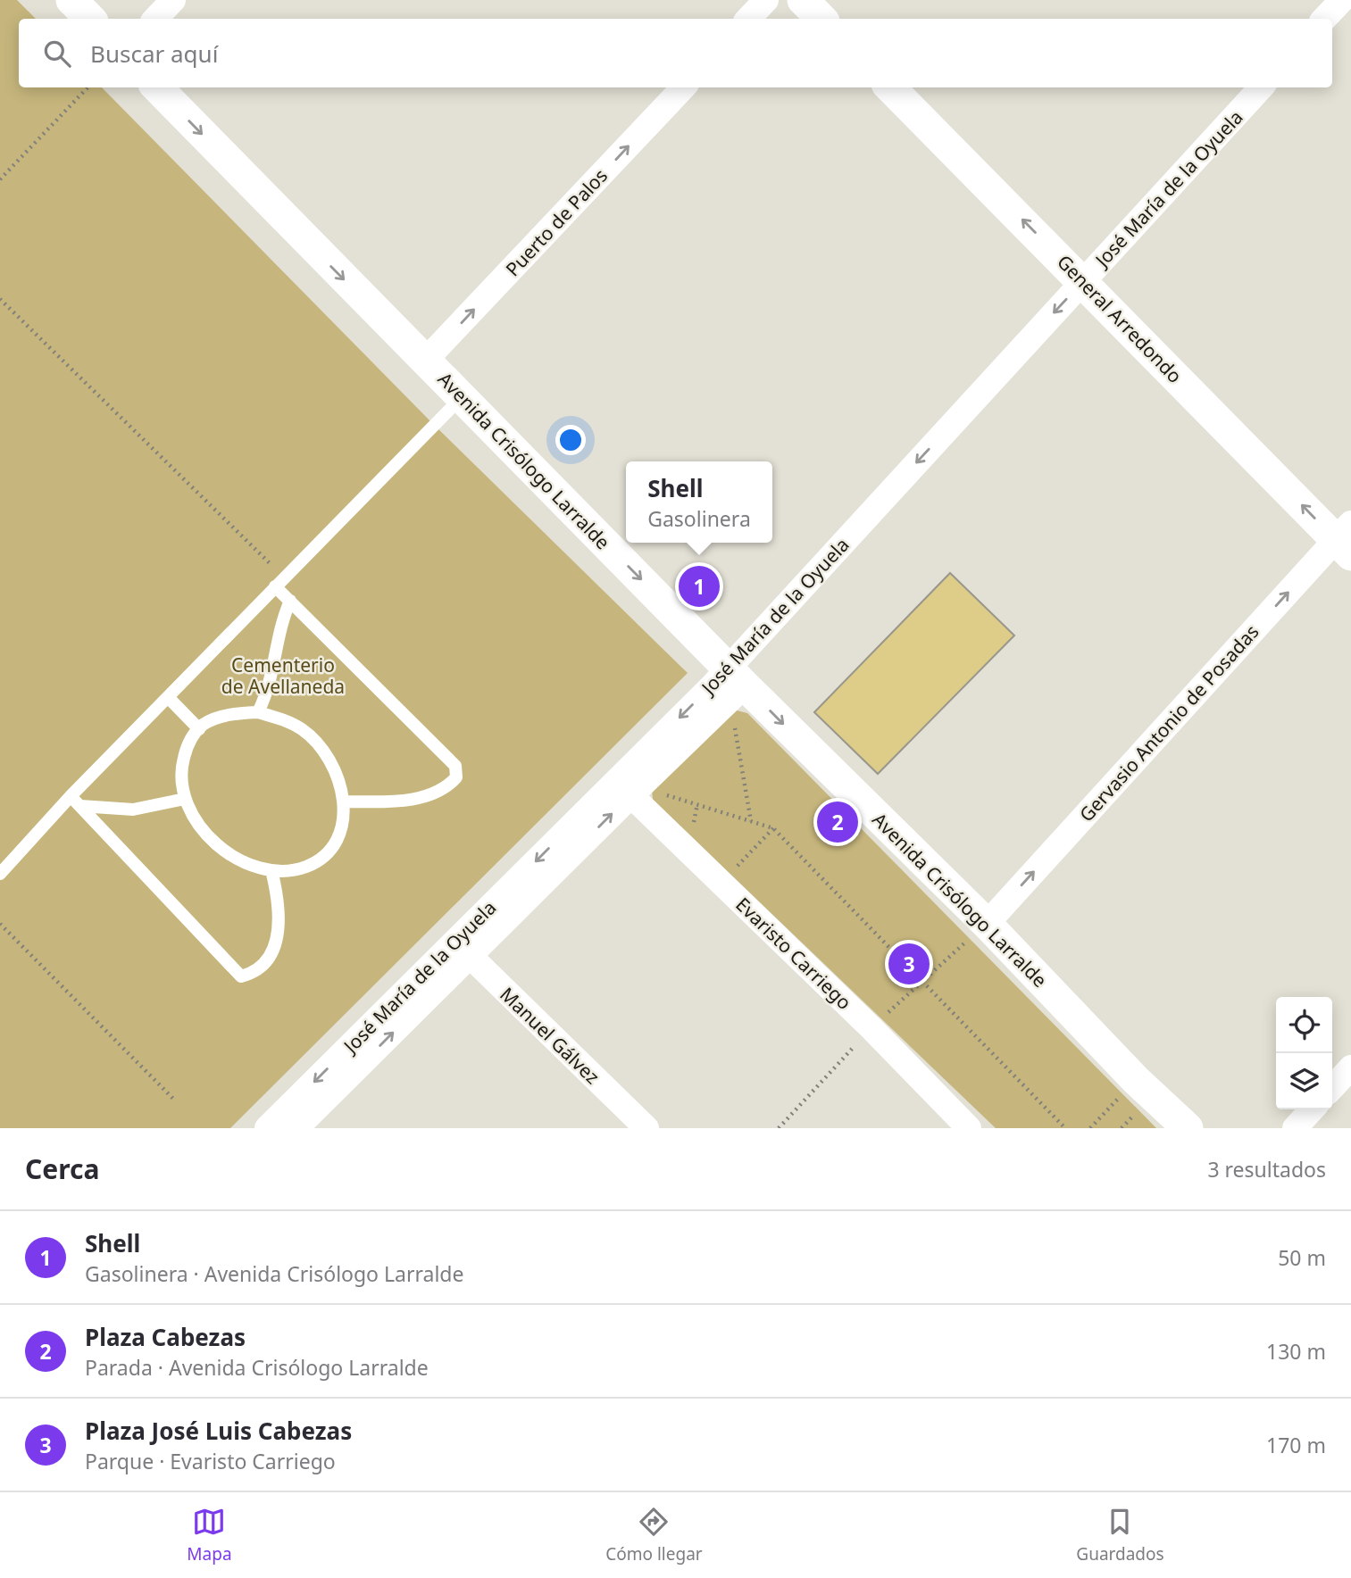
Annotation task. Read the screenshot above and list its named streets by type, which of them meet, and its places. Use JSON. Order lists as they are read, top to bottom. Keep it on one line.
{"streets":{"street":["José María de la Oyuela","Puerto de Palos","General Arredondo","Avenida Crisólogo Larralde","Gervasio Antonio de Posadas","Evaristo Carriego","Manuel Gálvez"]},"crossings":[["José María de la Oyuela","General Arredondo"],["José María de la Oyuela","Avenida Crisólogo Larralde"],["José María de la Oyuela","Evaristo Carriego"],["José María de la Oyuela","Manuel Gálvez"],["Puerto de Palos","Avenida Crisólogo Larralde"],["General Arredondo","Gervasio Antonio de Posadas"],["Avenida Crisólogo Larralde","Gervasio Antonio de Posadas"]],"one_way":["José María de la Oyuela","Puerto de Palos","General Arredondo","Avenida Crisólogo Larralde","Gervasio Antonio de Posadas"],"parks":["Cementerio de Avellaneda"],"page":{"search":"Buscar aquí","popup":["Shell","Gasolinera"],"pins":["1","2","3"],"heading":["Cerca","3 resultados"],"list":[{"mark":"1","name":"Shell","note":"Gasolinera · Avenida Crisólogo Larralde","value":"50 m"},{"mark":"2","name":"Plaza Cabezas","note":"Parada · Avenida Crisólogo Larralde","value":"130 m"},{"mark":"3","name":"Plaza José Luis Cabezas","note":"Parque · Evaristo Carriego","value":"170 m"}],"nav":["Mapa","Cómo llegar","Guardados"]}}
